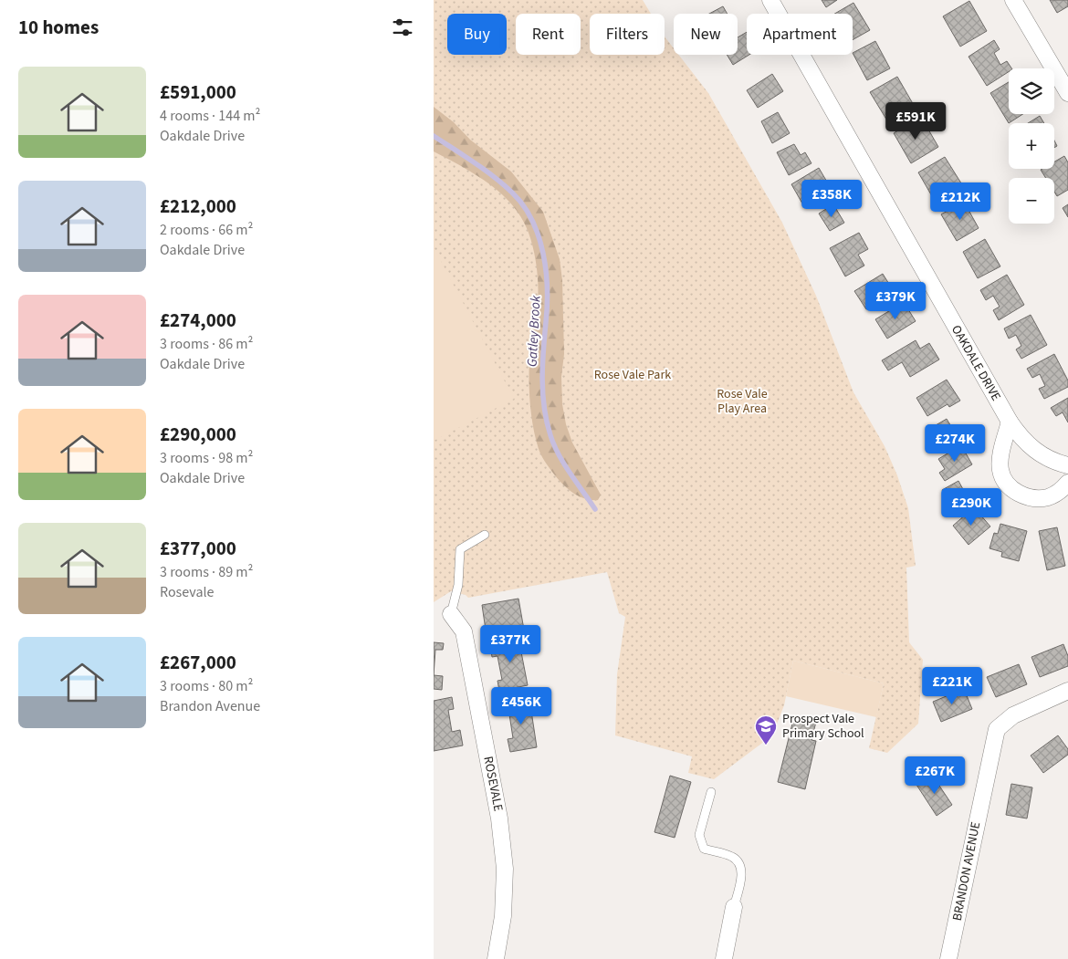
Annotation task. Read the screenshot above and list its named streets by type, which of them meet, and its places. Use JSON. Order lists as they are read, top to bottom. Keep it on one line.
{"streets":{"street":["OAKDALE DRIVE","ROSEVALE","BRANDON AVENUE"]},"water":["Gatley Brook"],"parks":["Rose Vale Park","Rose Vale Play Area"],"places":{"school or university":["Prospect Vale Primary School"]},"page":{"heading":"10 homes","chip":["Buy","Rent","Filters","New","Apartment"],"list":[{"name":"£591,000","note":"4 rooms · 144 m² · Oakdale Drive"},{"name":"£212,000","note":"2 rooms · 66 m² · Oakdale Drive"},{"name":"£274,000","note":"3 rooms · 86 m² · Oakdale Drive"},{"name":"£290,000","note":"3 rooms · 98 m² · Oakdale Drive"},{"name":"£377,000","note":"3 rooms · 89 m² · Rosevale"},{"name":"£267,000","note":"3 rooms · 80 m² · Brandon Avenue"}],"map_buttons":["+","−"],"price":["£591K","£358K","£212K","£379K","£274K","£290K","£377K","£221K","£456K","£267K"]}}
